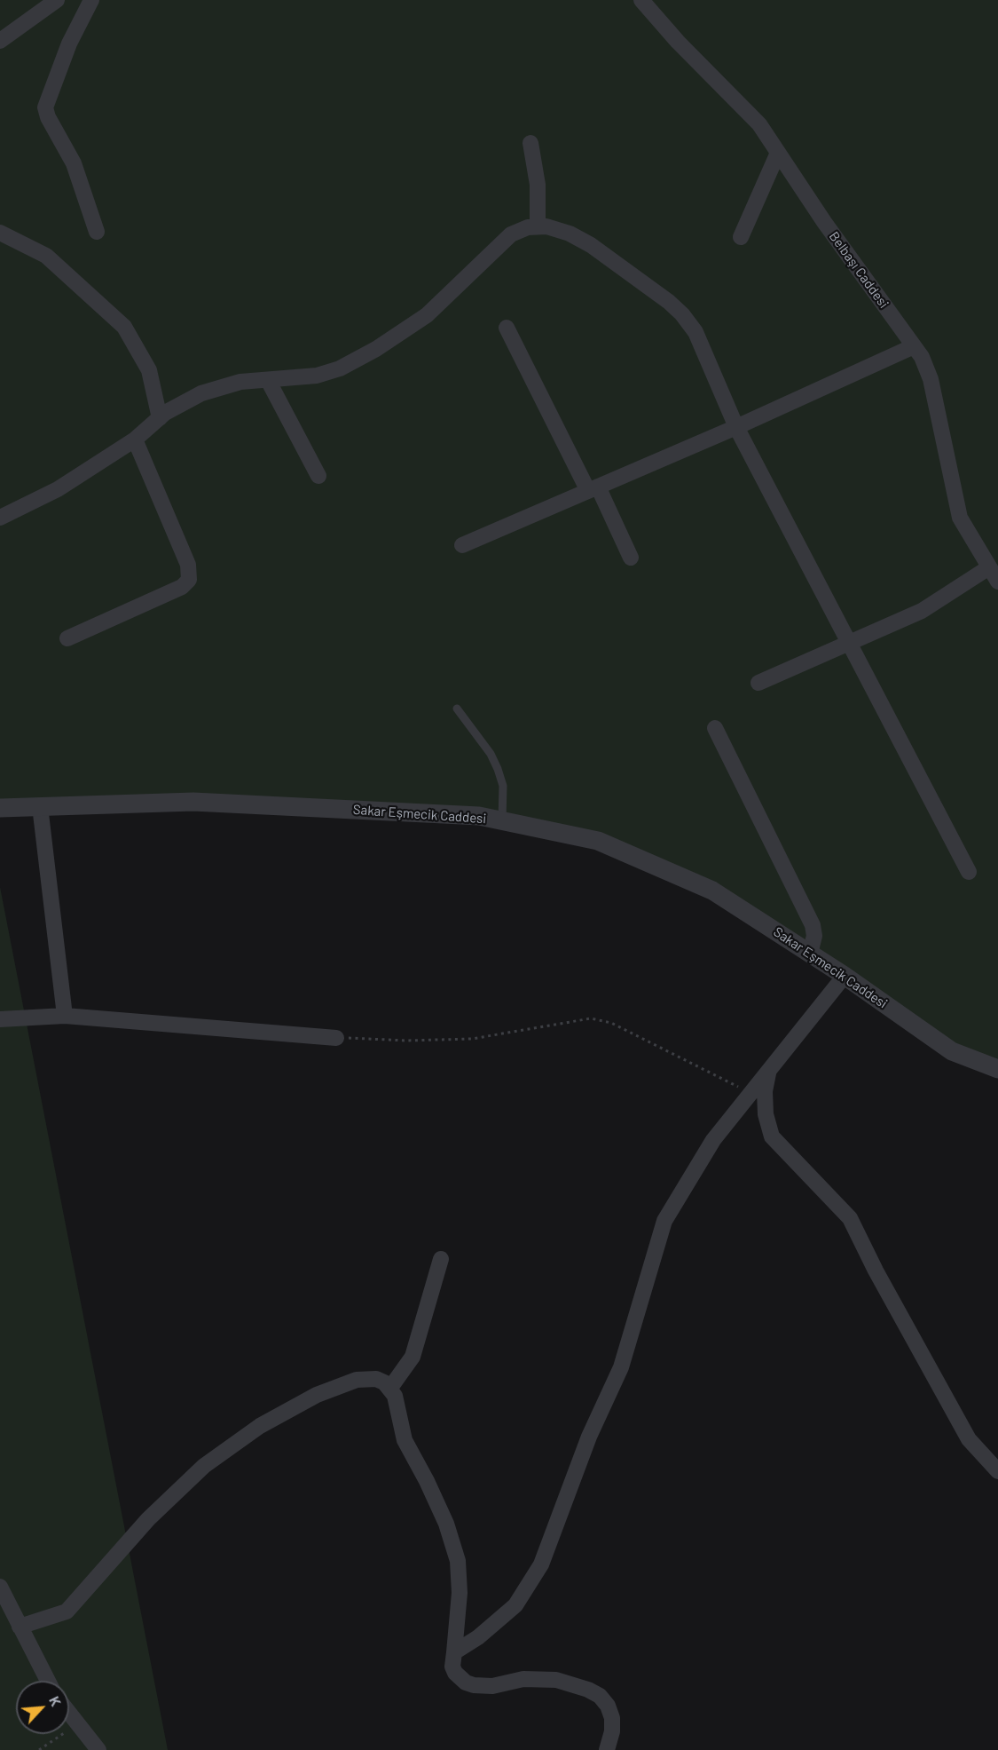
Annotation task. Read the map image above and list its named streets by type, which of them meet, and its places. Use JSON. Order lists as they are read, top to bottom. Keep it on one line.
{"streets":{"street":["Belbaşı Caddesi","Sakar Eşmecik Caddesi"]},"north":"top right"}
